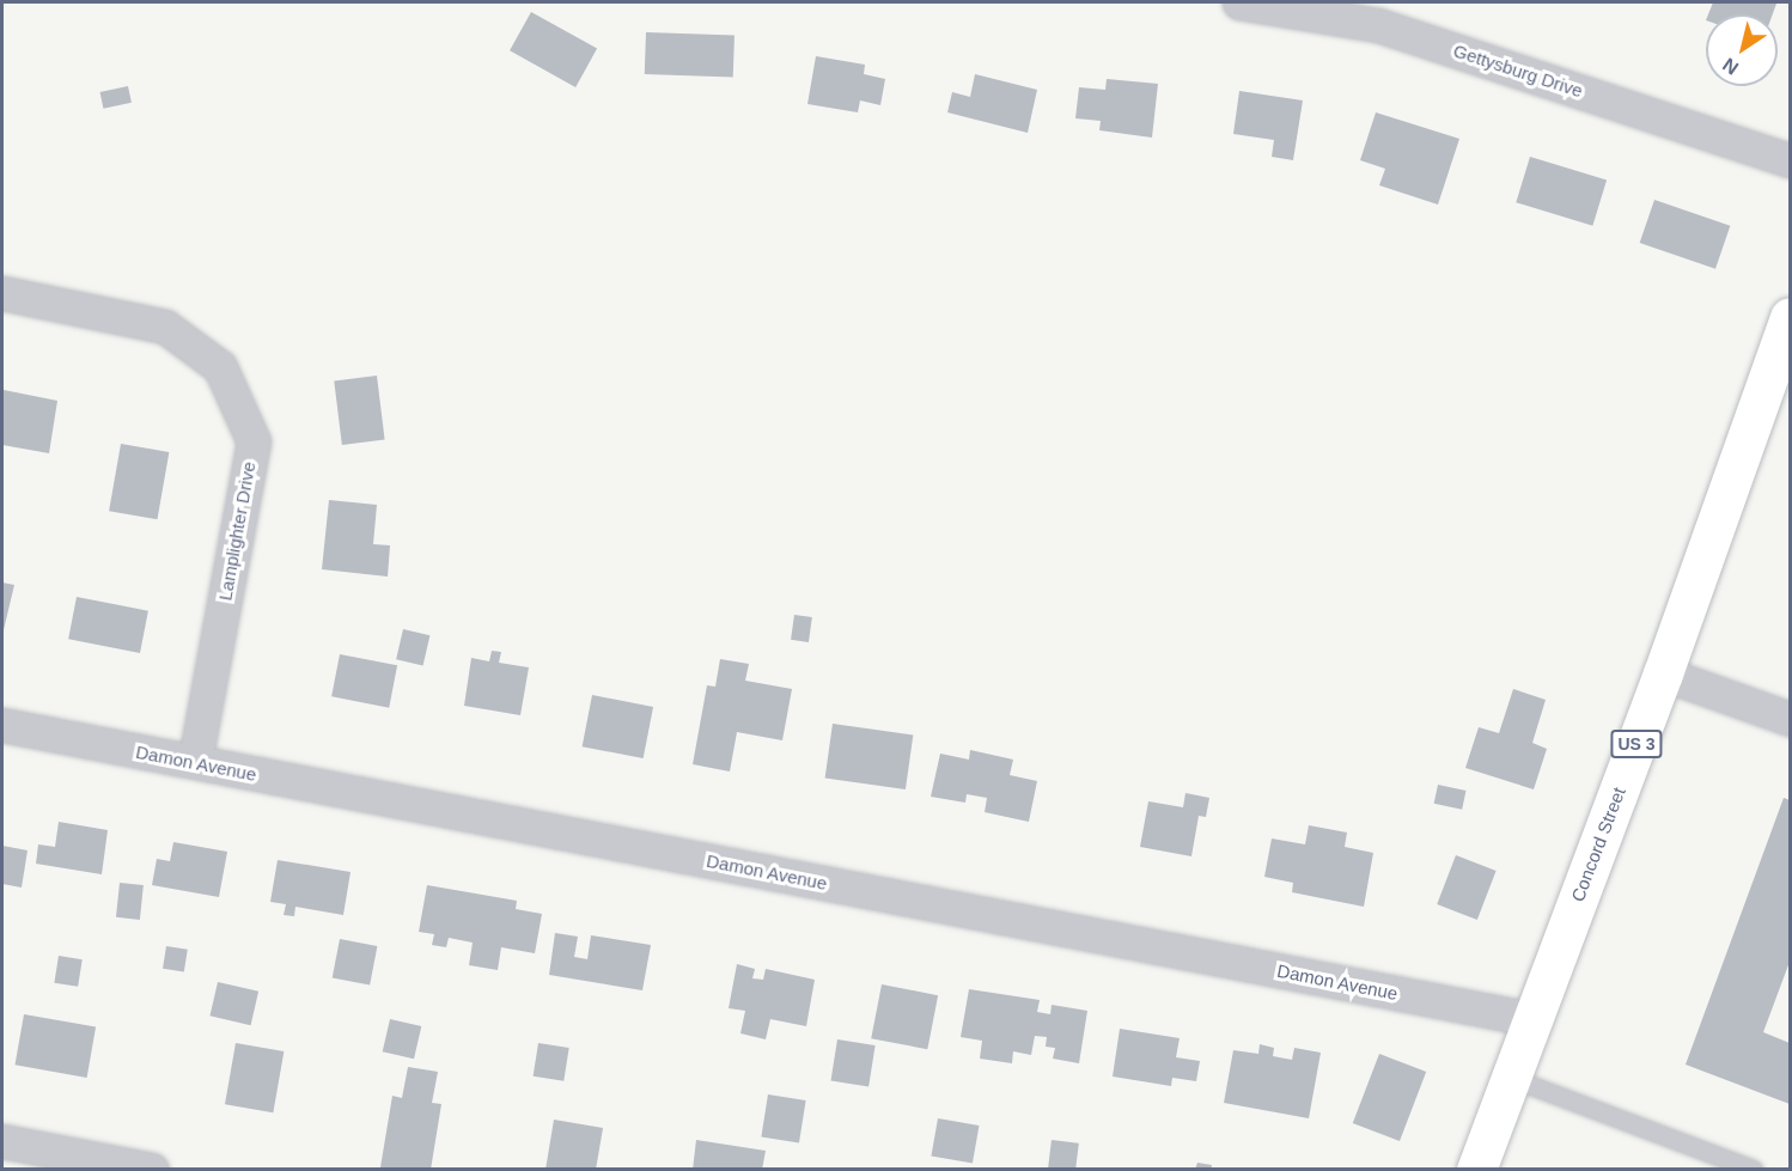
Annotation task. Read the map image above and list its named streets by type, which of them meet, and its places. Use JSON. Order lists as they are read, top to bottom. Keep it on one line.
{"streets":{"main road":["US 3","Concord Street"],"street":["Gettysburg Drive","Lamplighter Drive","Damon Avenue"]},"crossings":[["Lamplighter Drive","Damon Avenue"],["Damon Avenue","Concord Street"]],"north":"bottom left"}
